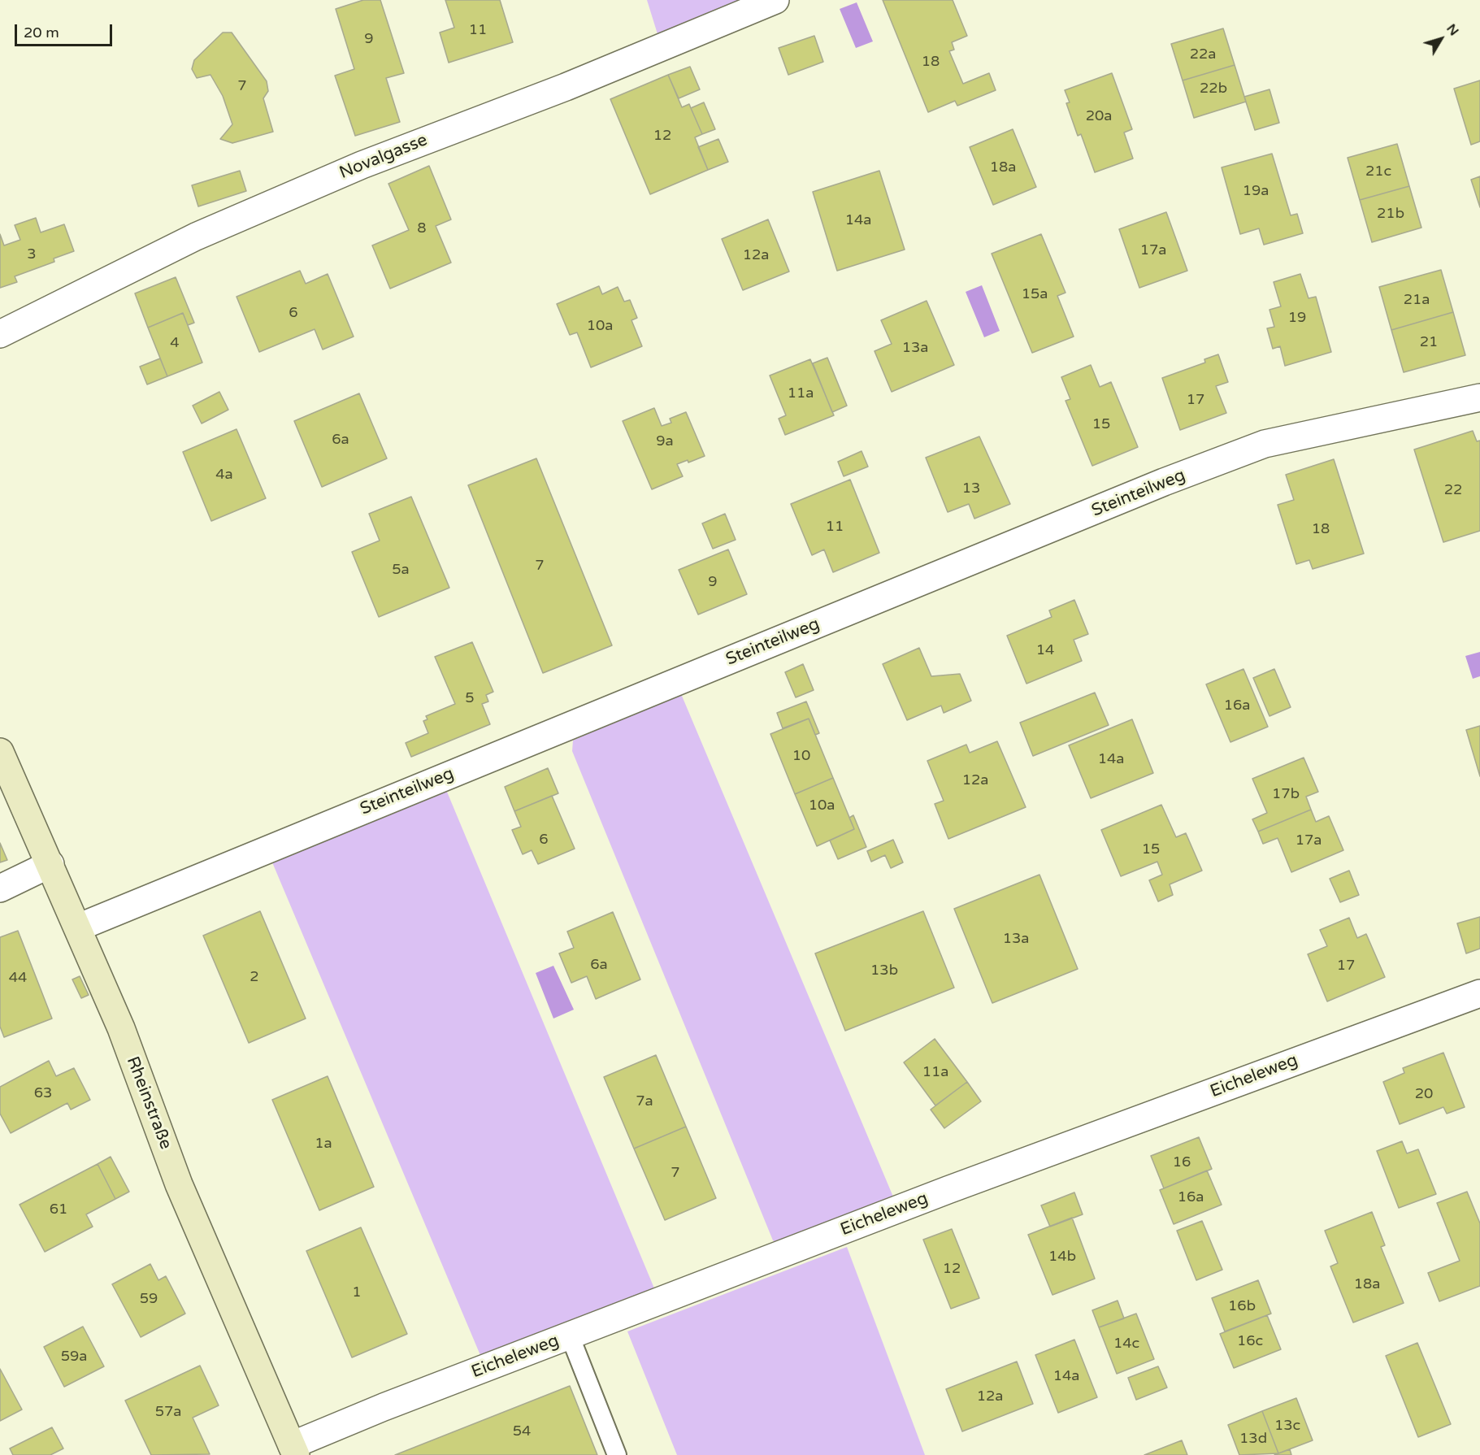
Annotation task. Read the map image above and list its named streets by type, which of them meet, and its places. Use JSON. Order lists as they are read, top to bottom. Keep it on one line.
{"streets":{"main road":["Rheinstraße"],"street":["Novalgasse","Steinteilweg","Eicheleweg"]},"crossings":[["Steinteilweg","Rheinstraße"],["Eicheleweg","Rheinstraße"]],"house_numbers":["11","9","22a","18","7","22b","20a","12","18a","21c","19a","21b","14a","8","17a","3","12a","15a","21a","6","19","10a","21","4","13a","11a","17","15","6a","9a","4a","13","22","11","18","7","5a","9","14","5","16a","10","14a","12a","17b","10a","6","17a","15","13a","6a","17","13b","2","44","11a","63","20","7a","1a","16","7","16a","61","14b","12","18a","1","59","16b","16c","14c","59a","14a","12a","57a","13c","54","13d"],"scale_bar":"20 m","north":"top right"}
